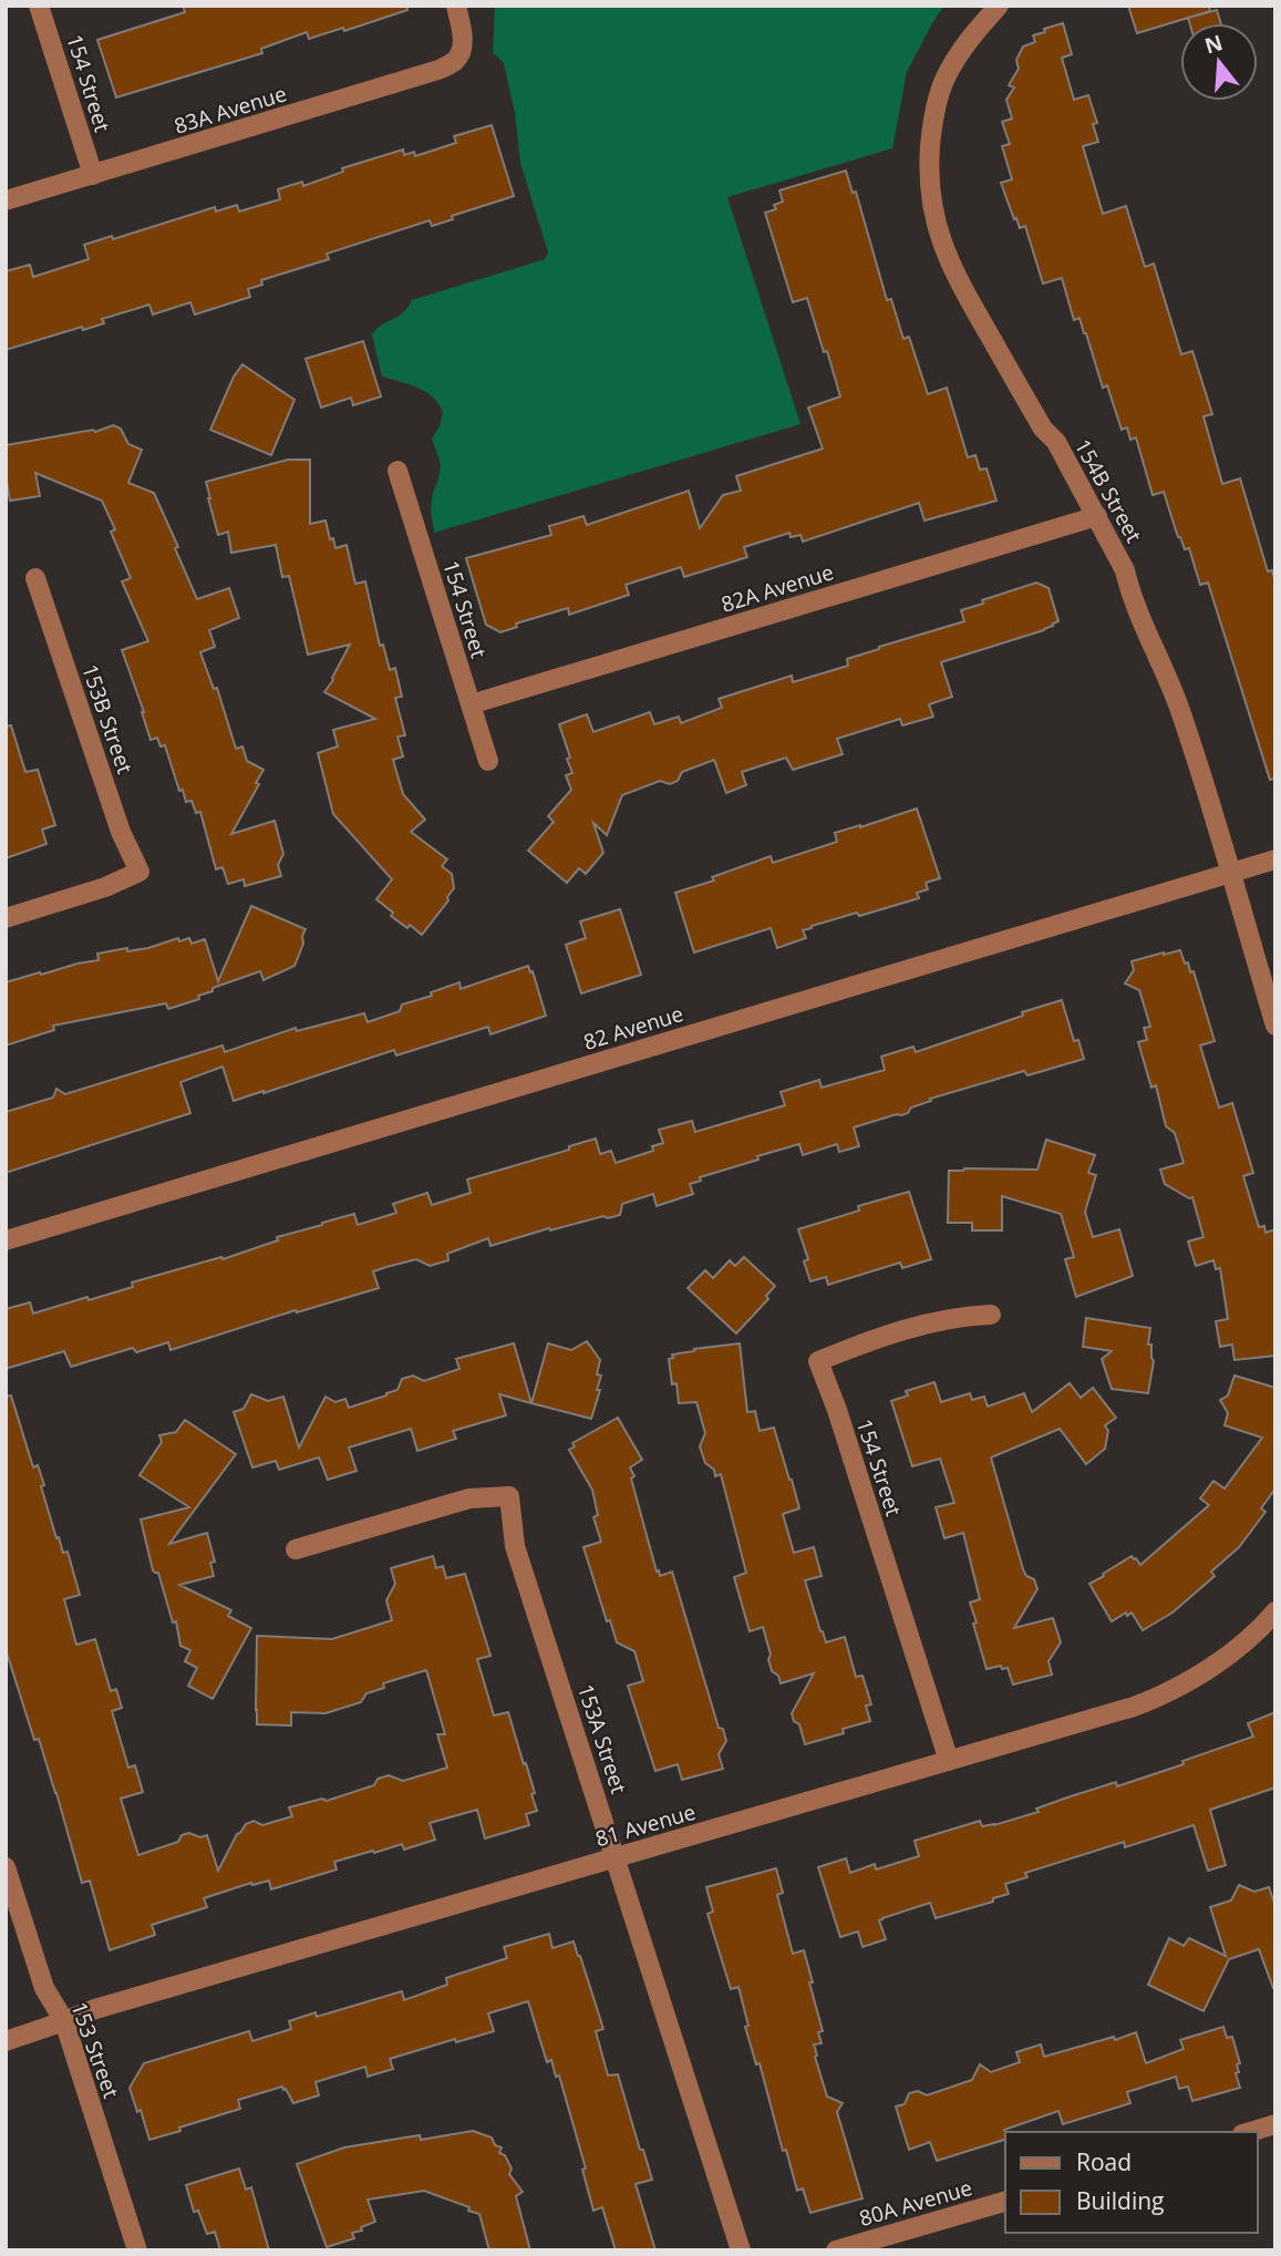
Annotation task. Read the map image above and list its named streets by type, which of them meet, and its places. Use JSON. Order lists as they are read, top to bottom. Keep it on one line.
{"streets":{"street":["154 Street","83A Avenue","154B Street","82A Avenue","153B Street","82 Avenue","153A Street","81 Avenue","153 Street","80A Avenue"]},"crossings":[["154 Street","83A Avenue"],["154 Street","82A Avenue"],["154 Street","81 Avenue"],["154B Street","82A Avenue"],["154B Street","82 Avenue"],["153A Street","81 Avenue"],["81 Avenue","153 Street"]],"legend":["Road","Building"],"north":"top"}
